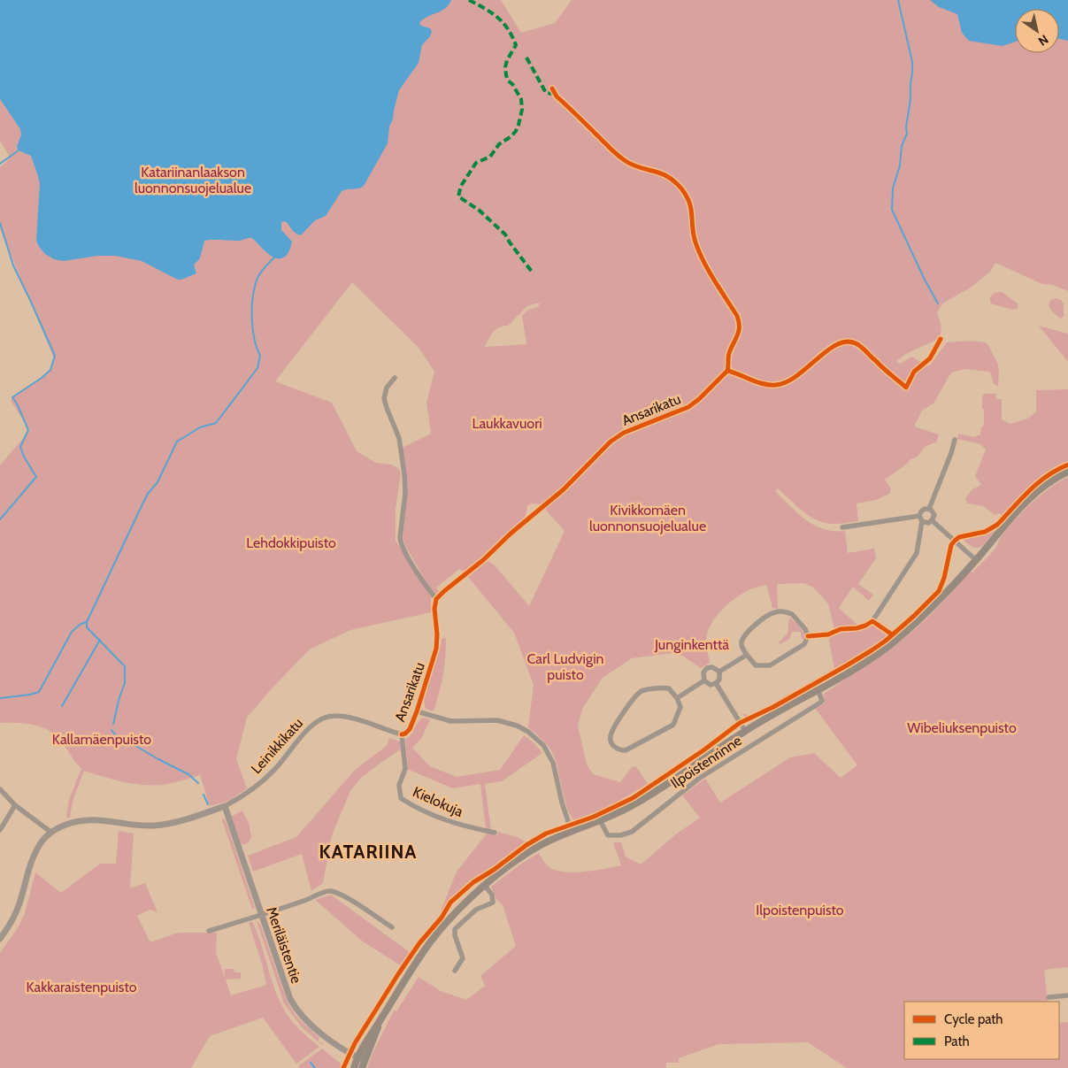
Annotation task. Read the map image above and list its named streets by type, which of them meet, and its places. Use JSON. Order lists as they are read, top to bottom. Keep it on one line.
{"streets":{"street":["Ansarikatu","Leinikkikatu","Ilpoistenrinne","Kielokuja","Meriläistentie"]},"crossings":[["Ansarikatu","Leinikkikatu"],["Ansarikatu","Kielokuja"],["Leinikkikatu","Kielokuja"],["Leinikkikatu","Meriläistentie"]],"districts":["KATARIINA"],"parks":["Katariinanlaakson luonnonsuojelualue","Laukkavuori","Kivikkomäen luonnonsuojelualue","Lehdokkipuisto","Junginkenttä","Carl Ludvigin puisto","Wibeliuksenpuisto","Kallamäenpuisto","Ilpoistenpuisto","Kakkaraistenpuisto"],"legend":["Cycle path","Path"],"north":"bottom right"}
